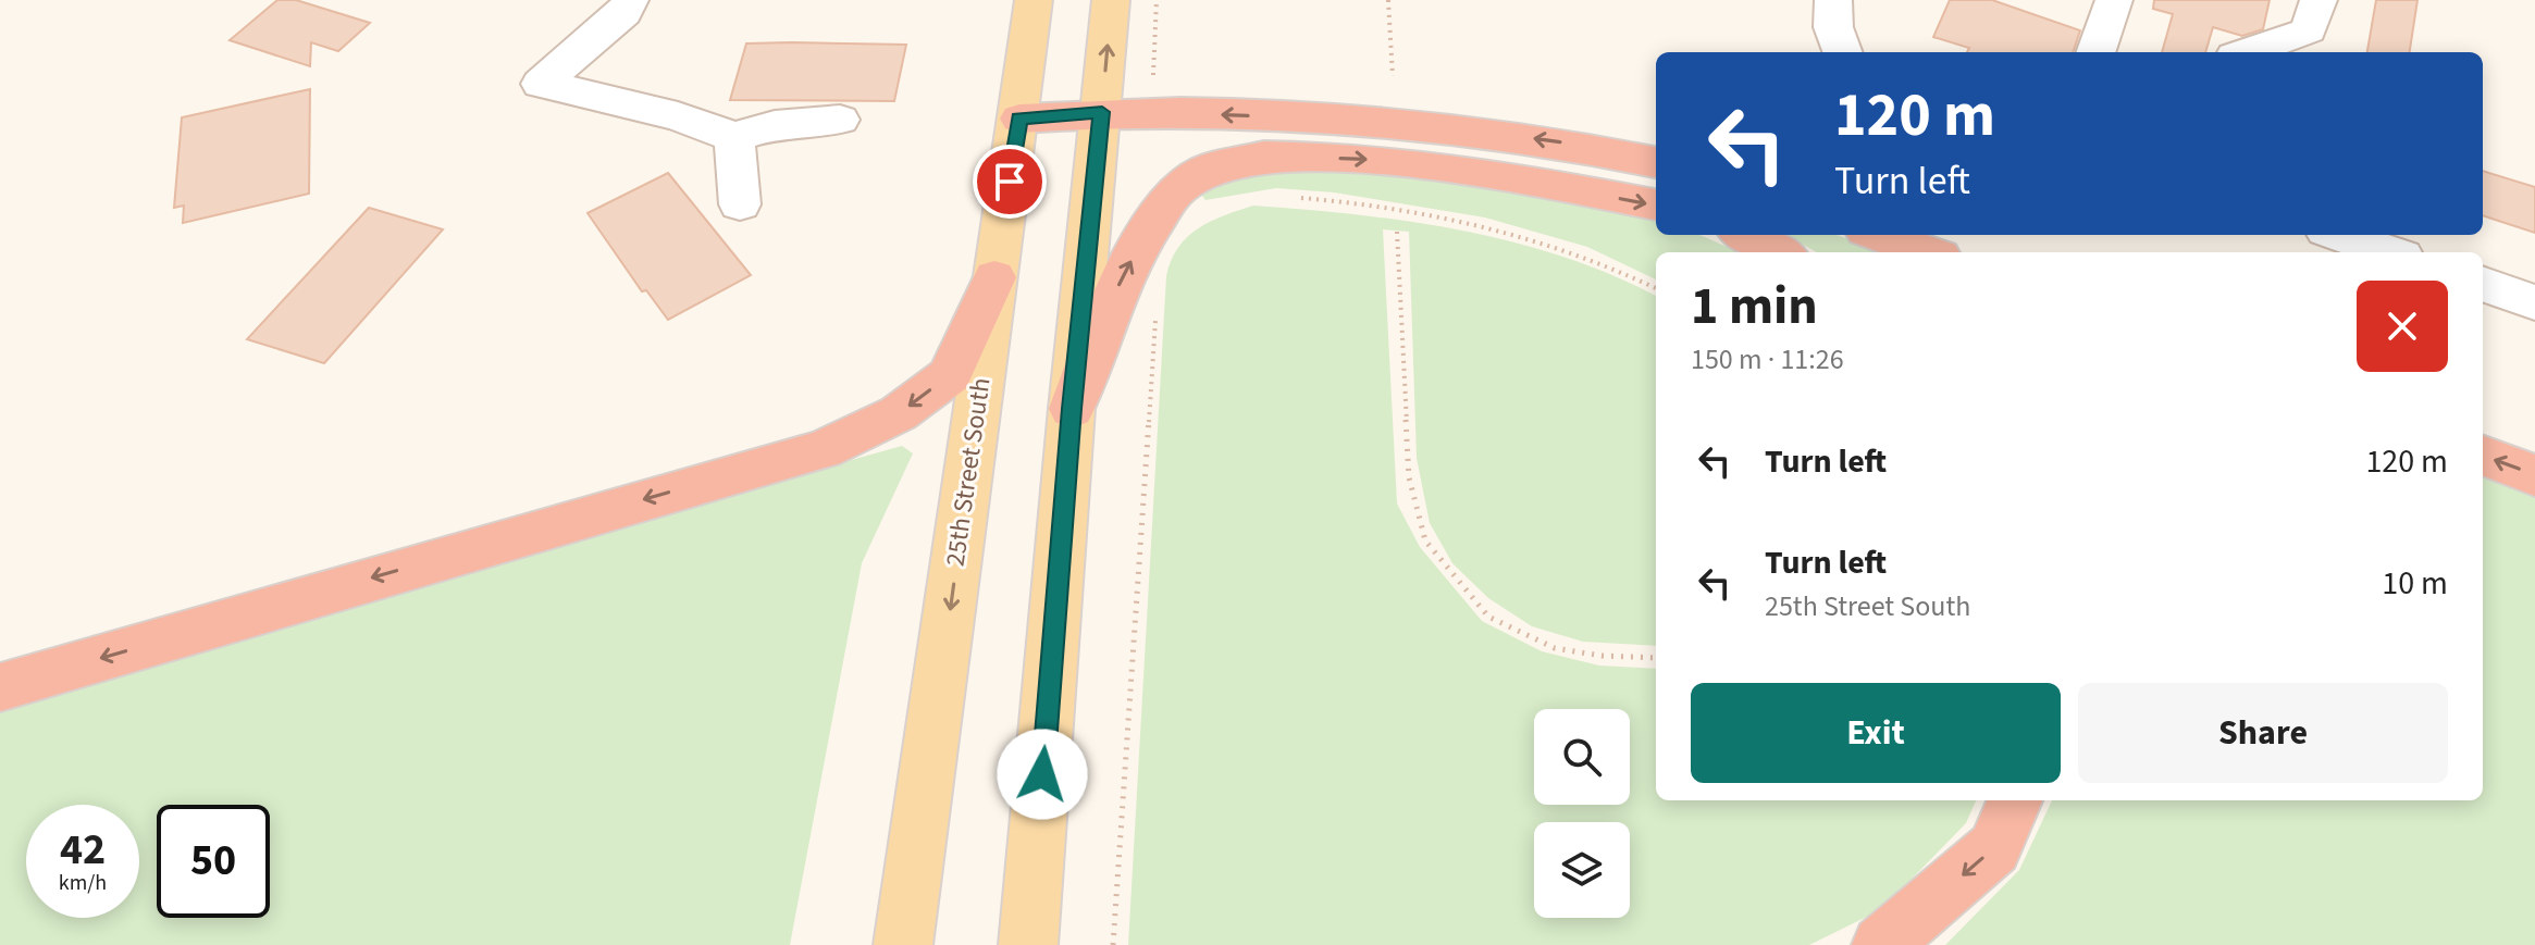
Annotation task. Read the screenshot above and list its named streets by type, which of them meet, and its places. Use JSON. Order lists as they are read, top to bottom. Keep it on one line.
{"streets":{"main road":["25th Street South"]},"page":{"turn":["120 m","Turn left"],"heading":["1 min","150 m · 11:26"],"list":[{"name":"Turn left","value":"120 m"},{"name":"Turn left","note":"25th Street South","value":"10 m"}],"buttons":["Exit","Share"],"speed":"42 km/h","limit":"50"}}
